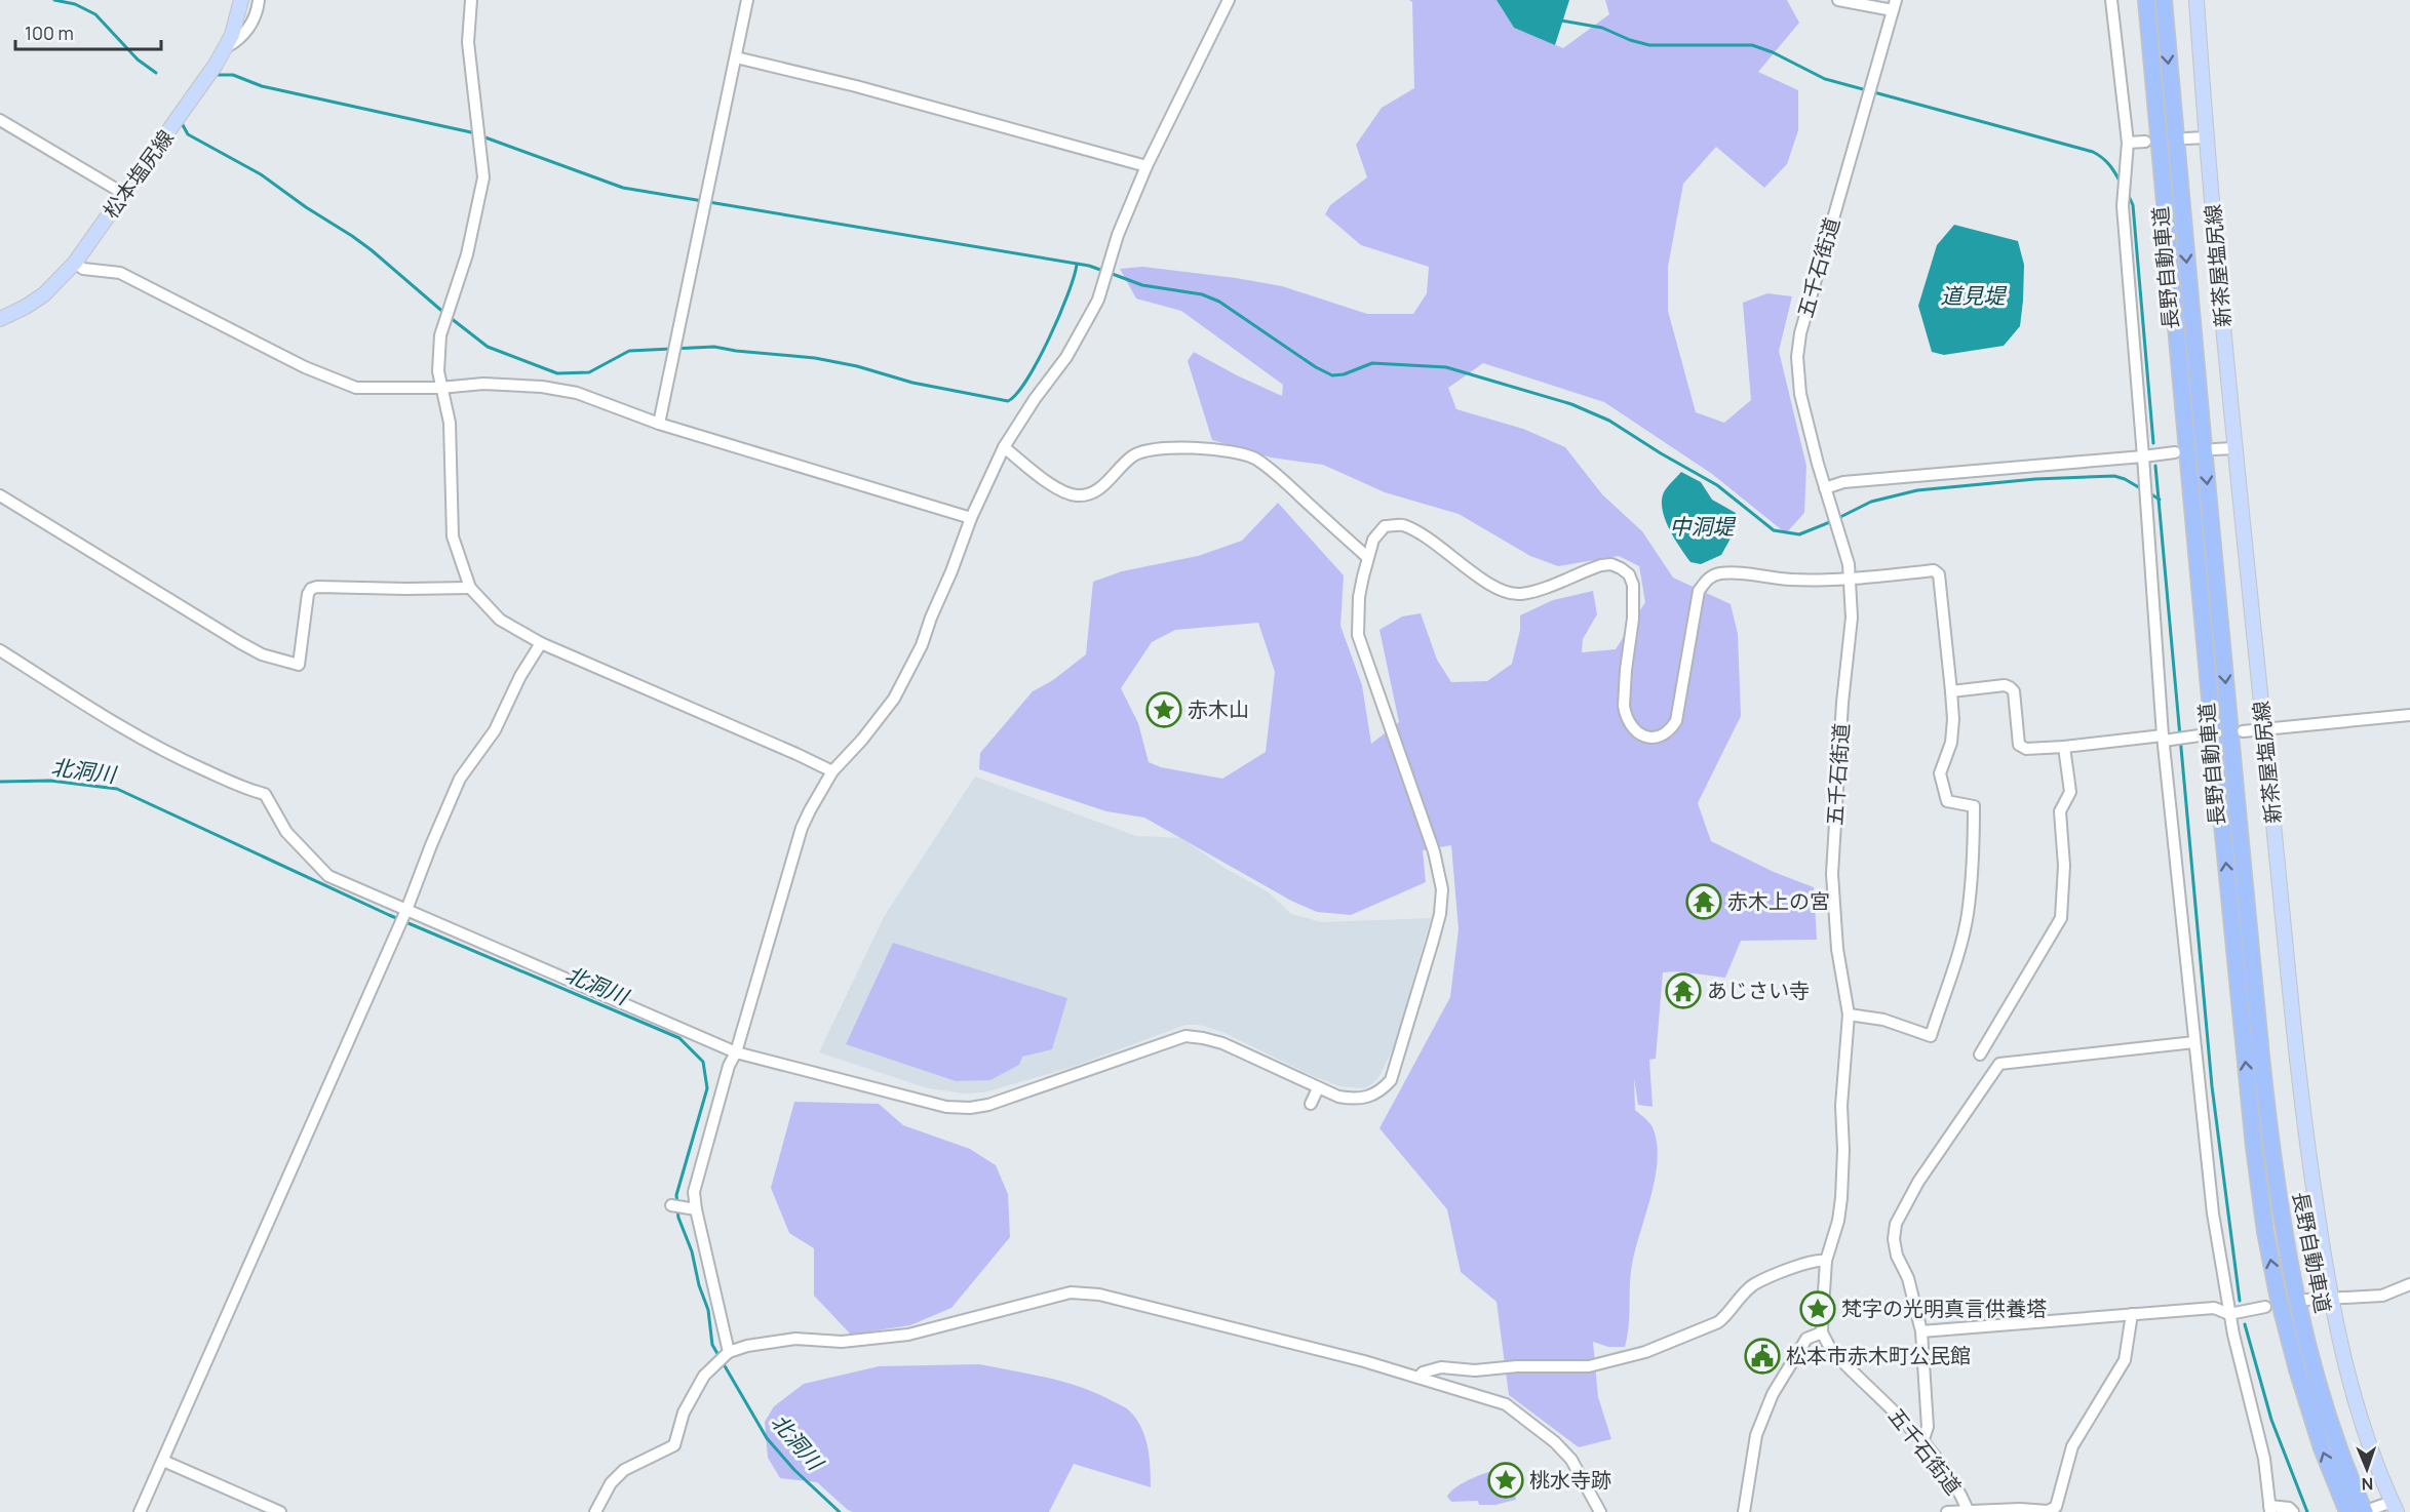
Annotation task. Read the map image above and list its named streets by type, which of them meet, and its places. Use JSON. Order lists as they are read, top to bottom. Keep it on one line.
{"streets":{"highway":["長野自動車道"],"main road":["松本塩尻線","新茶屋塩尻線"],"street":["五千石街道"]},"water":["道見堤","中洞堤","北洞川"],"places":{"place":["赤木山","梵字の光明真言供養塔","桃水寺跡"],"temple":["赤木上の宮","あじさい寺"],"public building":["松本市赤木町公民館"]},"scale_bar":"100 m","north":"bottom"}
